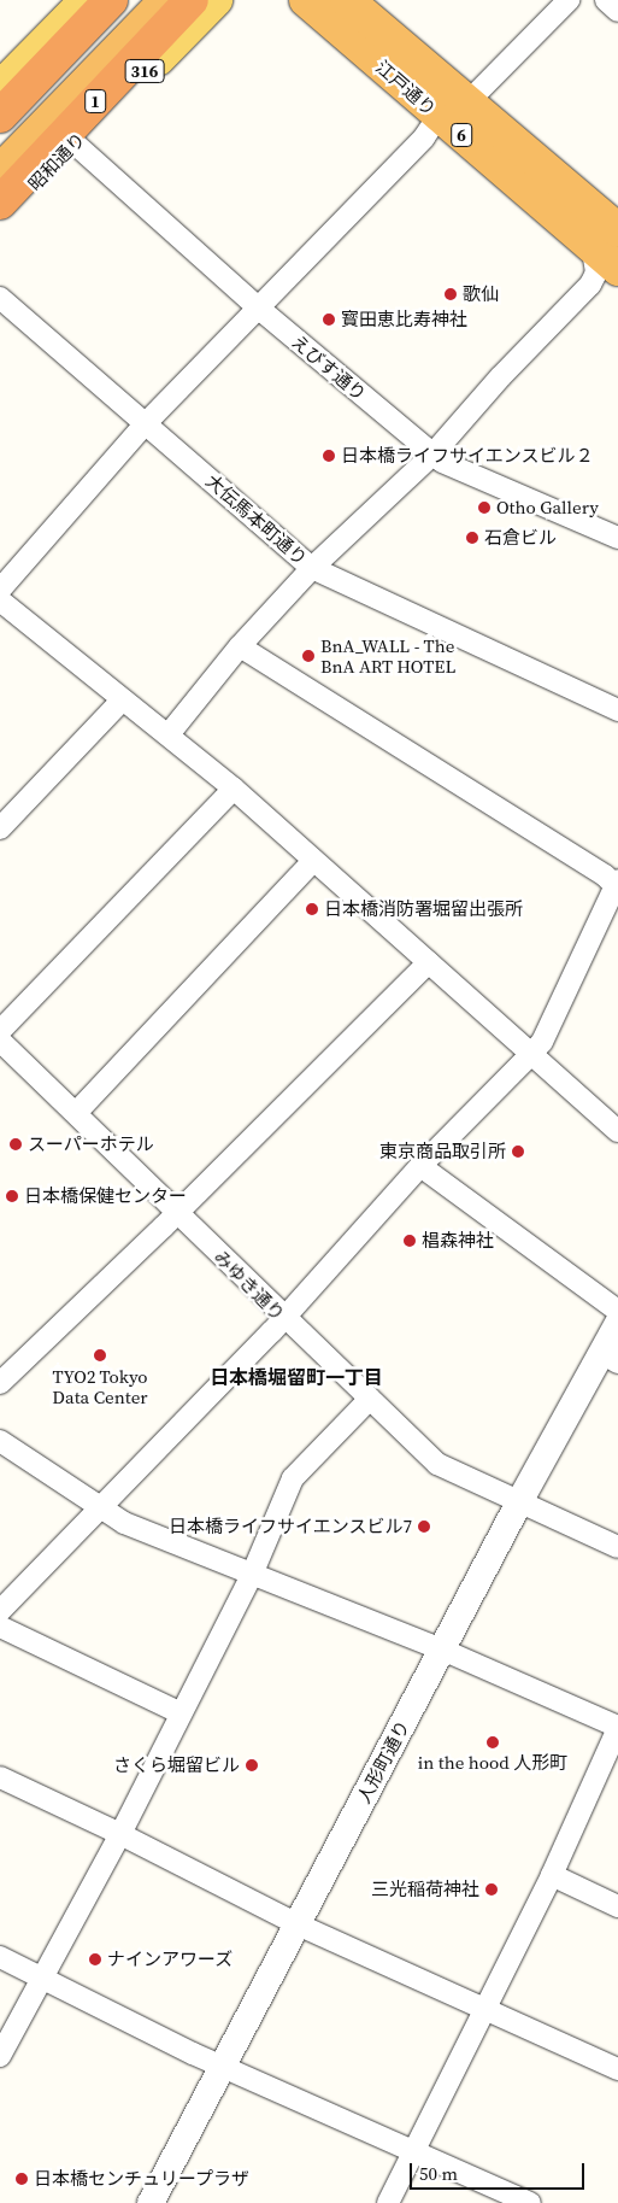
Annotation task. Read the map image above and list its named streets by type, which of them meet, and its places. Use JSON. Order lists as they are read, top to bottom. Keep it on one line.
{"streets":{"highway":["江戸通り","1","6"],"main road":["316","昭和通り"],"street":["えびす通り","大伝馬本町通り","みゆき通り","人形町通り"]},"crossings":[["昭和通り","えびす通り"],["みゆき通り","人形町通り"]],"districts":["日本橋堀留町一丁目"],"places":["歌仙","寳田恵比寿神社","日本橋ライフサイエンスビル２","Otho Gallery","石倉ビル","BnA_WALL - The BnA ART HOTEL","日本橋消防署堀留出張所","スーパーホテル","東京商品取引所","日本橋保健センター","椙森神社","TYO2 Tokyo Data Center","日本橋ライフサイエンスビル7","in the hood 人形町","さくら堀留ビル","三光稲荷神社","ナインアワーズ","日本橋センチュリープラザ"],"scale_bar":"50 m"}
